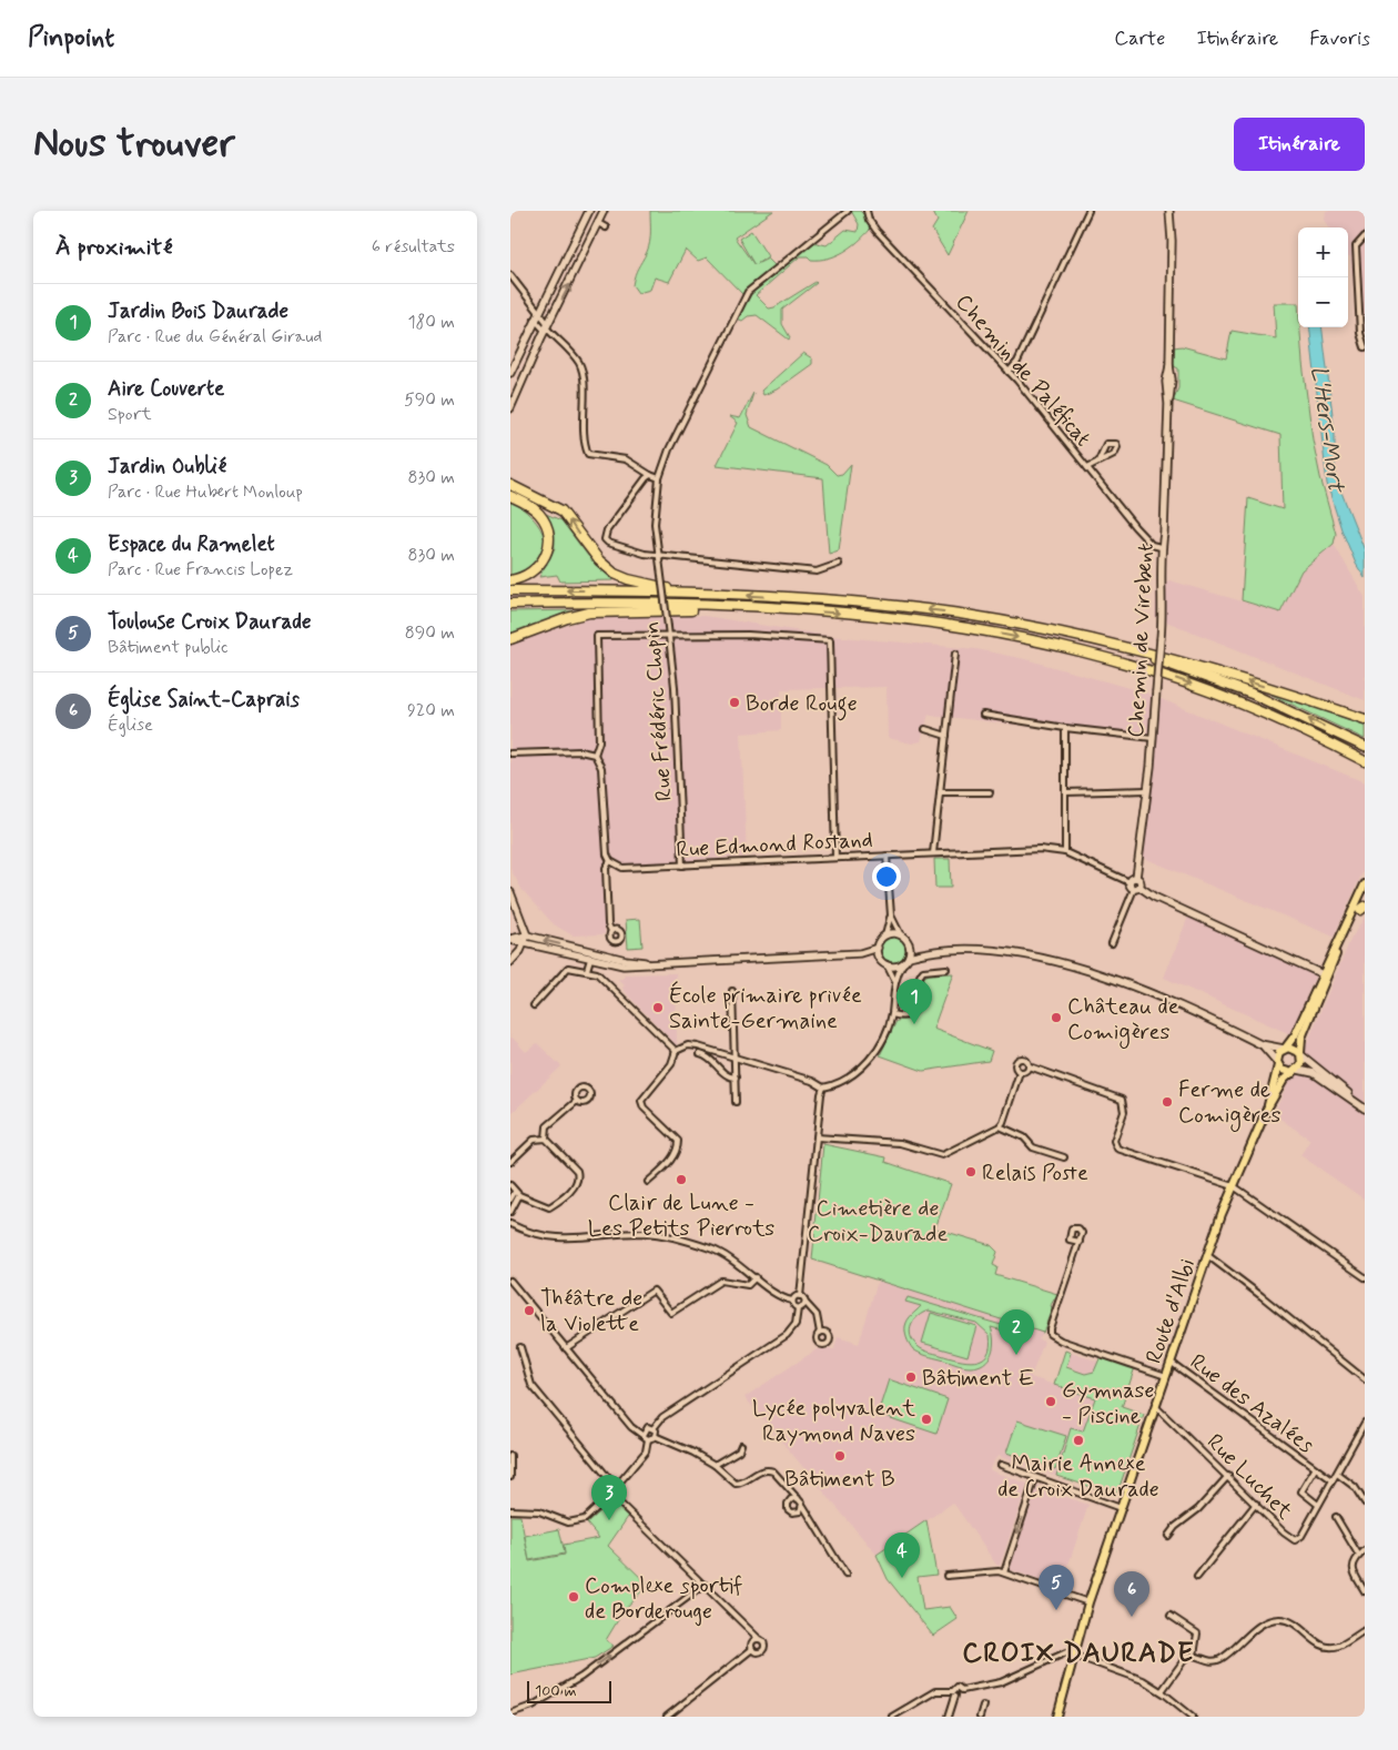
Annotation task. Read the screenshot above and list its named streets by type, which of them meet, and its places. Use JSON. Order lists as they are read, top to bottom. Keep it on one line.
{"streets":{"main road":["Route d'Albi"],"street":["Chemin de Paléficat","Chemin de Virebent","Rue Frédéric Chopin","Rue Edmond Rostand","Rue des Azalées","Rue Luchet"]},"crossings":[["Chemin de Paléficat","Chemin de Virebent"],["Chemin de Virebent","Rue Edmond Rostand"],["Rue Frédéric Chopin","Rue Edmond Rostand"],["Route d'Albi","Rue des Azalées"],["Route d'Albi","Rue Luchet"],["Rue des Azalées","Rue Luchet"]],"districts":["CROIX DAURADE"],"water":["L'Hers-Mort"],"parks":["Cimetière de Croix-Daurade"],"places":["Borde Rouge","École primaire privée Sainte-Germaine","Château de Comigères","Ferme de Comigères","Relais Poste","Clair de Lune - Les Petits Pierrots","Théâtre de la Violette","Bâtiment E","Gymnase - Piscine","Lycée polyvalent Raymond Naves","Mairie Annexe de Croix Daurade","Bâtiment B","Complexe sportif de Borderouge"],"scale_bar":"100 m","page":{"header":"Pinpoint","nav":["Carte","Itinéraire","Favoris"],"buttons":"Itinéraire","title":"Nous trouver","heading":["À proximité","6 résultats"],"map_buttons":["+","−"],"list":[{"mark":"1","name":"Jardin Bois Daurade","note":"Parc · Rue du Général Giraud","value":"180 m"},{"mark":"2","name":"Aire Couverte","note":"Sport","value":"590 m"},{"mark":"3","name":"Jardin Oublié","note":"Parc · Rue Hubert Monloup","value":"830 m"},{"mark":"4","name":"Espace du Ramelet","note":"Parc · Rue Francis Lopez","value":"830 m"},{"mark":"5","name":"Toulouse Croix Daurade","note":"Bâtiment public","value":"890 m"},{"mark":"6","name":"Église Saint-Caprais","note":"Église","value":"920 m"}],"pins":["1","2","3","4","5","6"],"scale":"100 m"}}
